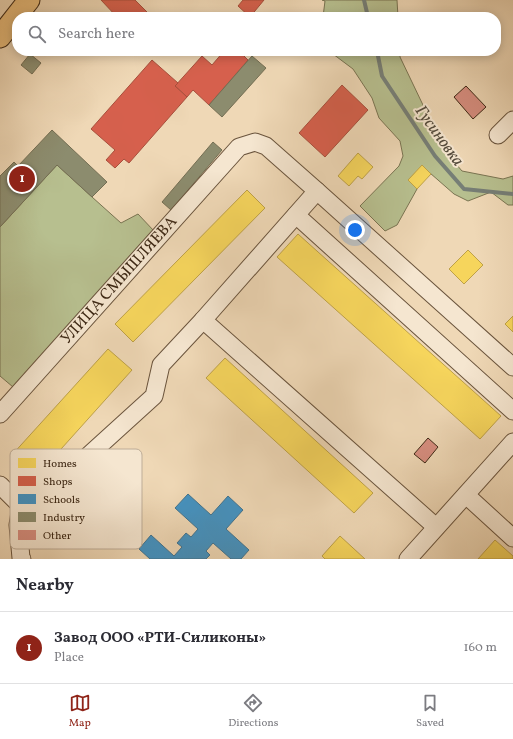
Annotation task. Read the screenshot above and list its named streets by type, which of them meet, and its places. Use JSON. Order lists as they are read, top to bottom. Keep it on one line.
{"streets":{"street":["УЛИЦА СМЫШЛЯЕВА"]},"water":["Гусиновка"],"legend":["Homes","Shops","Schools","Industry","Other"],"page":{"search":"Search here","pins":"1","heading":"Nearby","list":[{"mark":"1","name":"Завод ООО «РТИ-Силиконы»","note":"Place","value":"160 m"}],"nav":["Map","Directions","Saved"]}}
